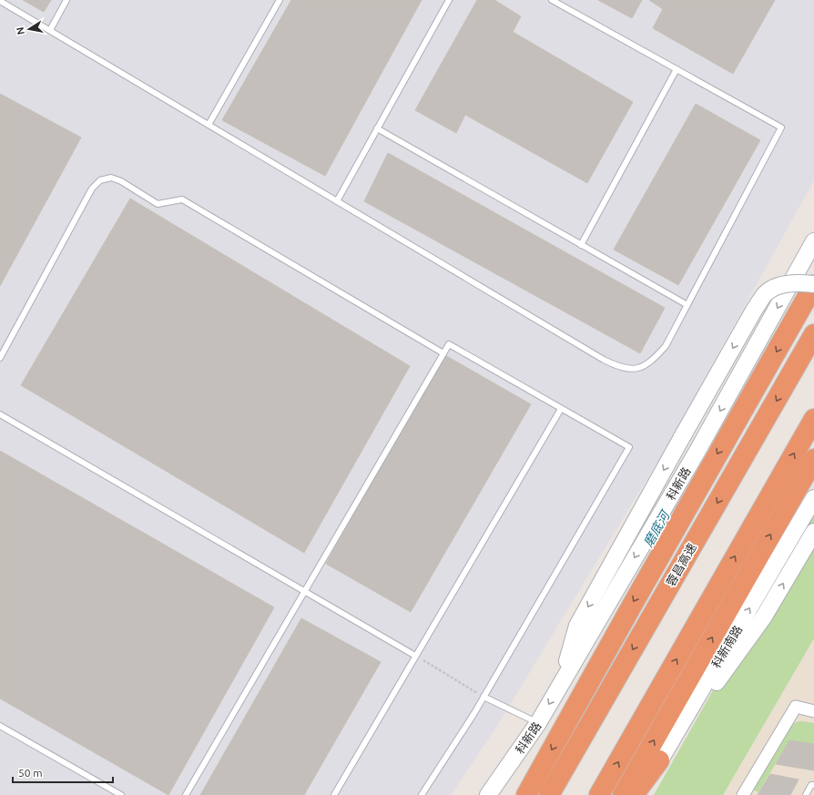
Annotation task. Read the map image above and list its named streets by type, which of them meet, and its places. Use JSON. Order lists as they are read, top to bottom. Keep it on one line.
{"streets":{"highway":["蓉昌高速"],"main road":["科新路","科新南路"]},"water":["磨底河"],"scale_bar":"50 m","north":"left"}
